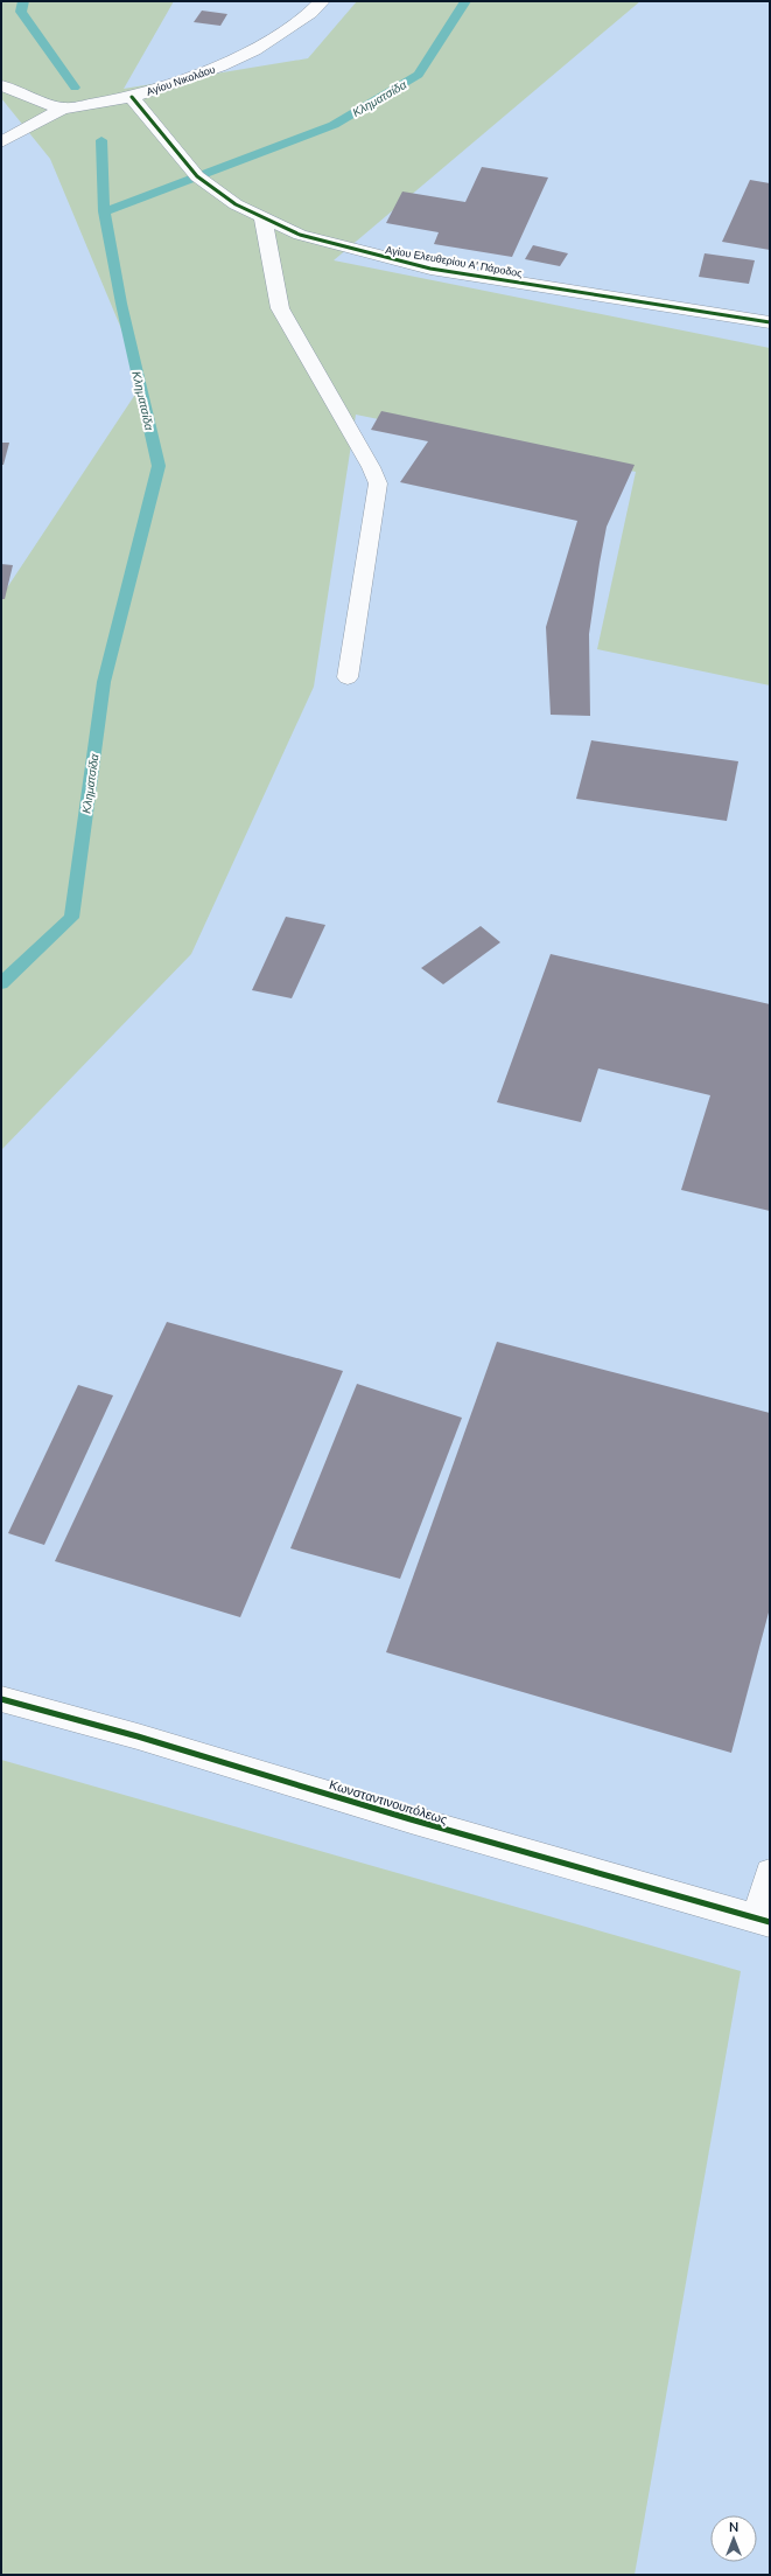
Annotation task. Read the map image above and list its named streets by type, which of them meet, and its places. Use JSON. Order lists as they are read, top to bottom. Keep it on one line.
{"streets":{"street":["Αγίου Νικολάου","Αγίου Ελευθερίου Α' Πάροδος","Κωνσταντινουπόλεως"]},"crossings":[["Αγίου Νικολάου","Αγίου Ελευθερίου Α' Πάροδος"]],"water":["Κληματσίδα"],"north":"top"}
